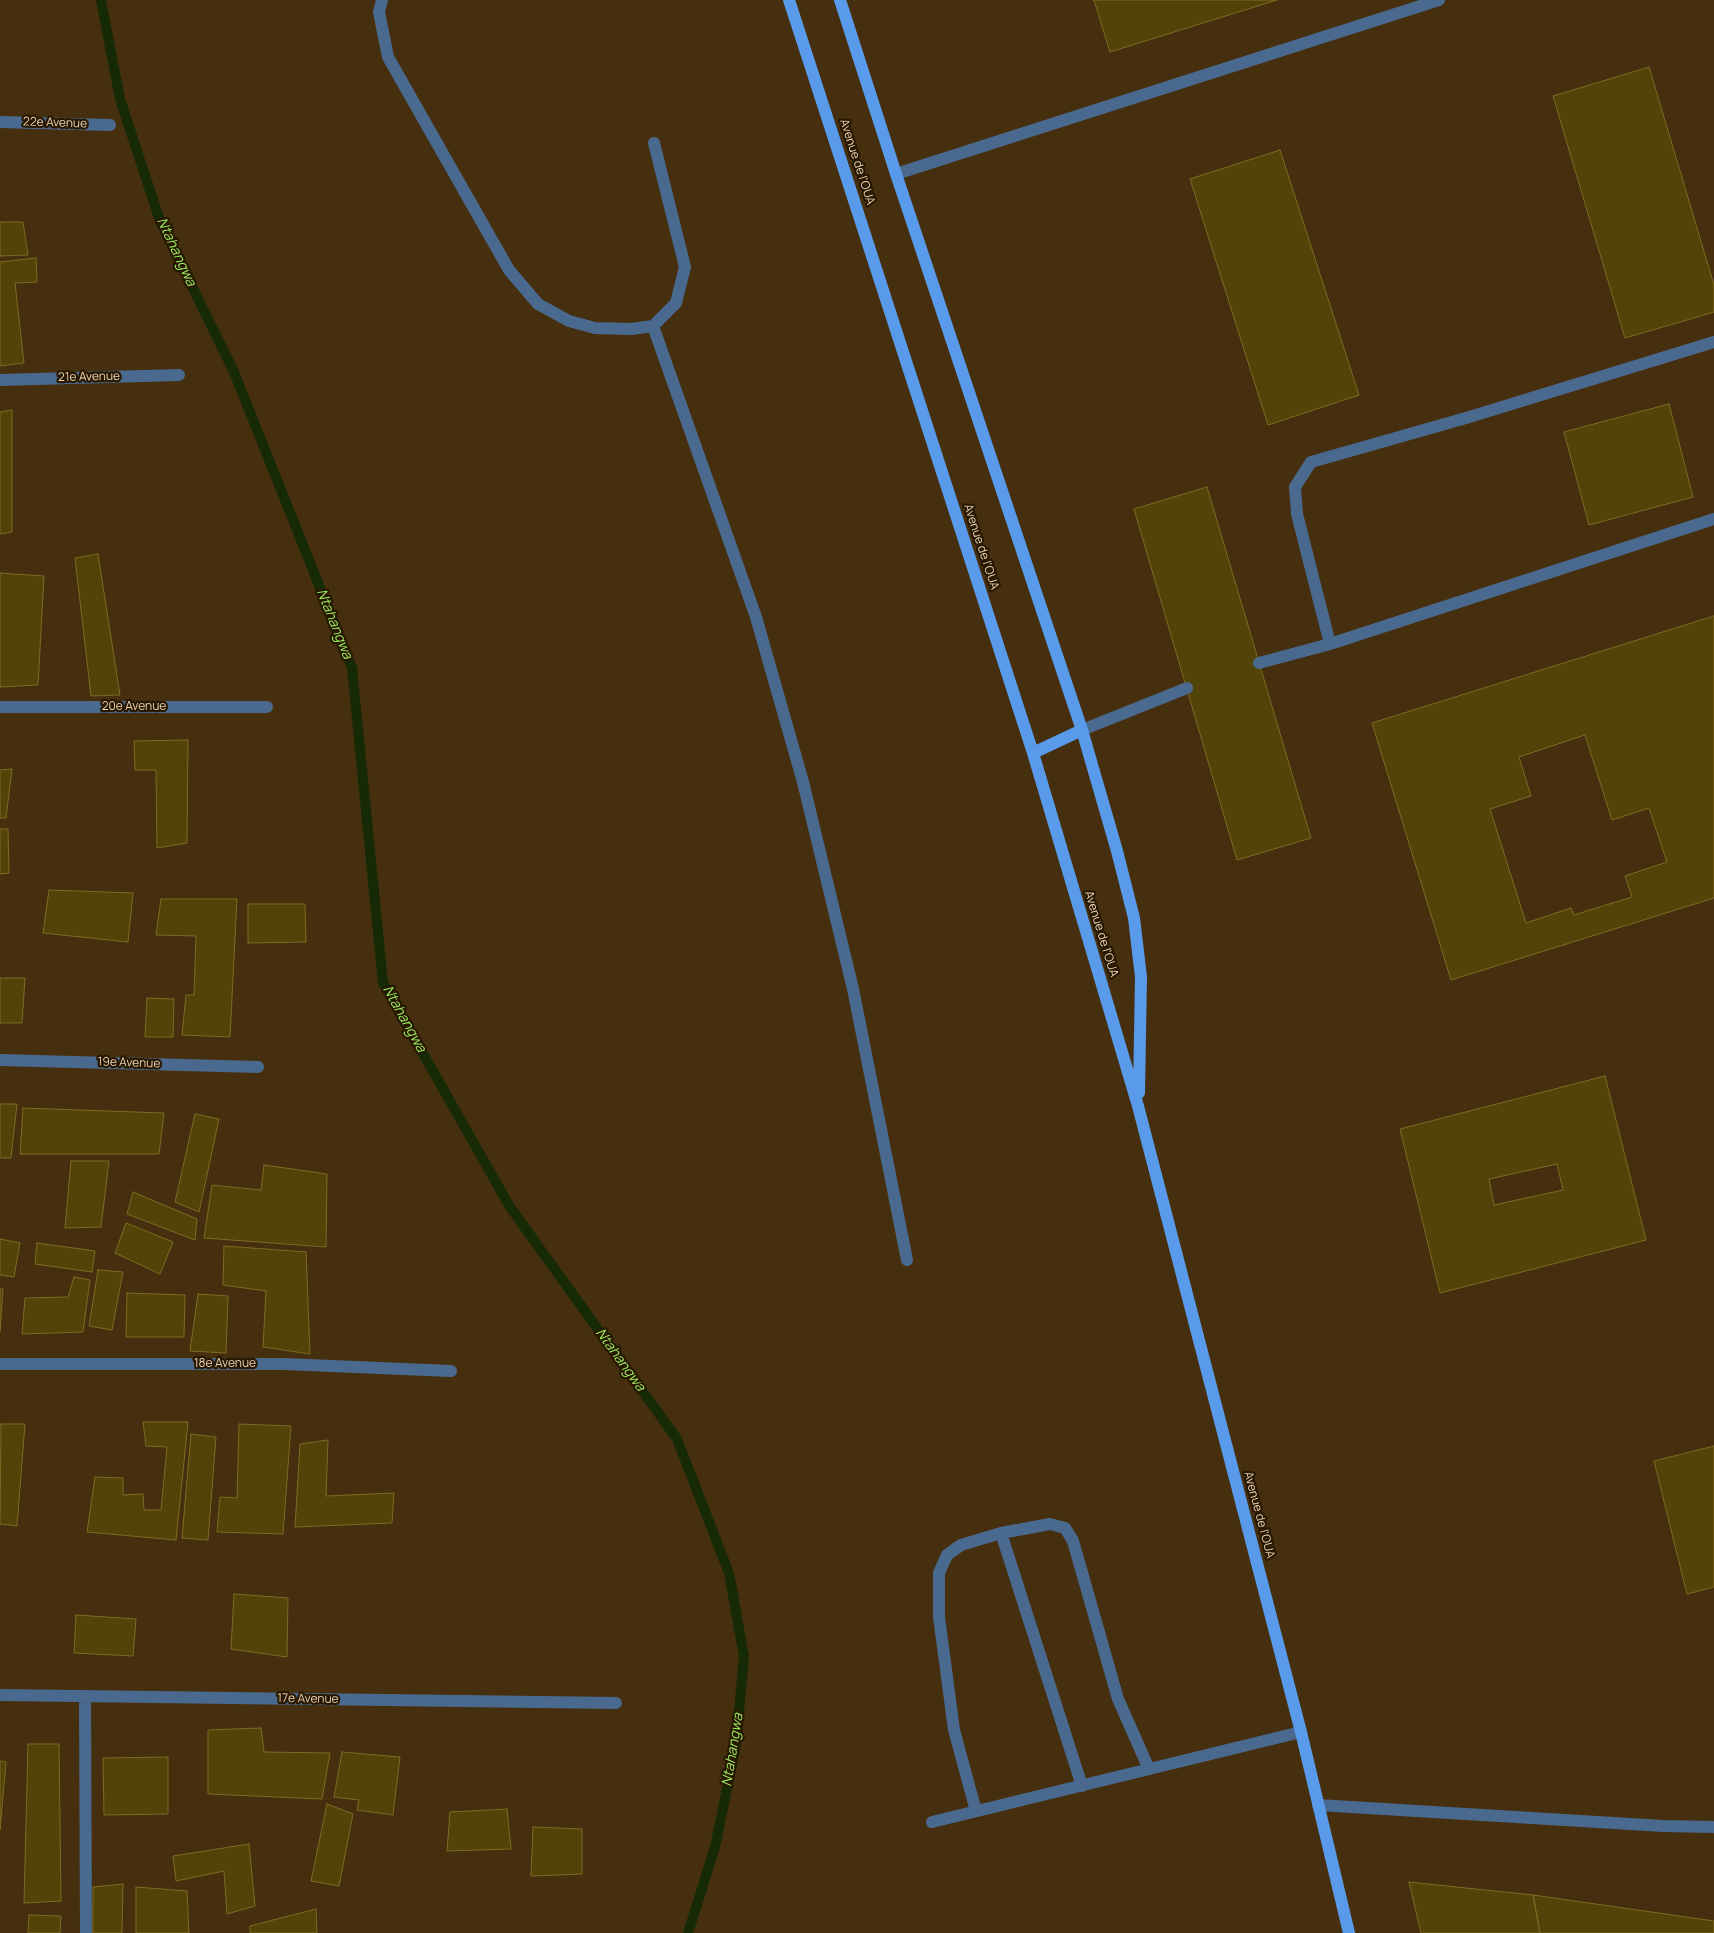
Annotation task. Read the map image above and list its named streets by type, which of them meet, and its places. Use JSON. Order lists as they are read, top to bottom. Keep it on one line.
{"streets":{"main road":["Avenue de l'OUA"],"street":["22e Avenue","21e Avenue","20e Avenue","19e Avenue","18e Avenue","17e Avenue"]},"water":["Ntahangwa"]}
